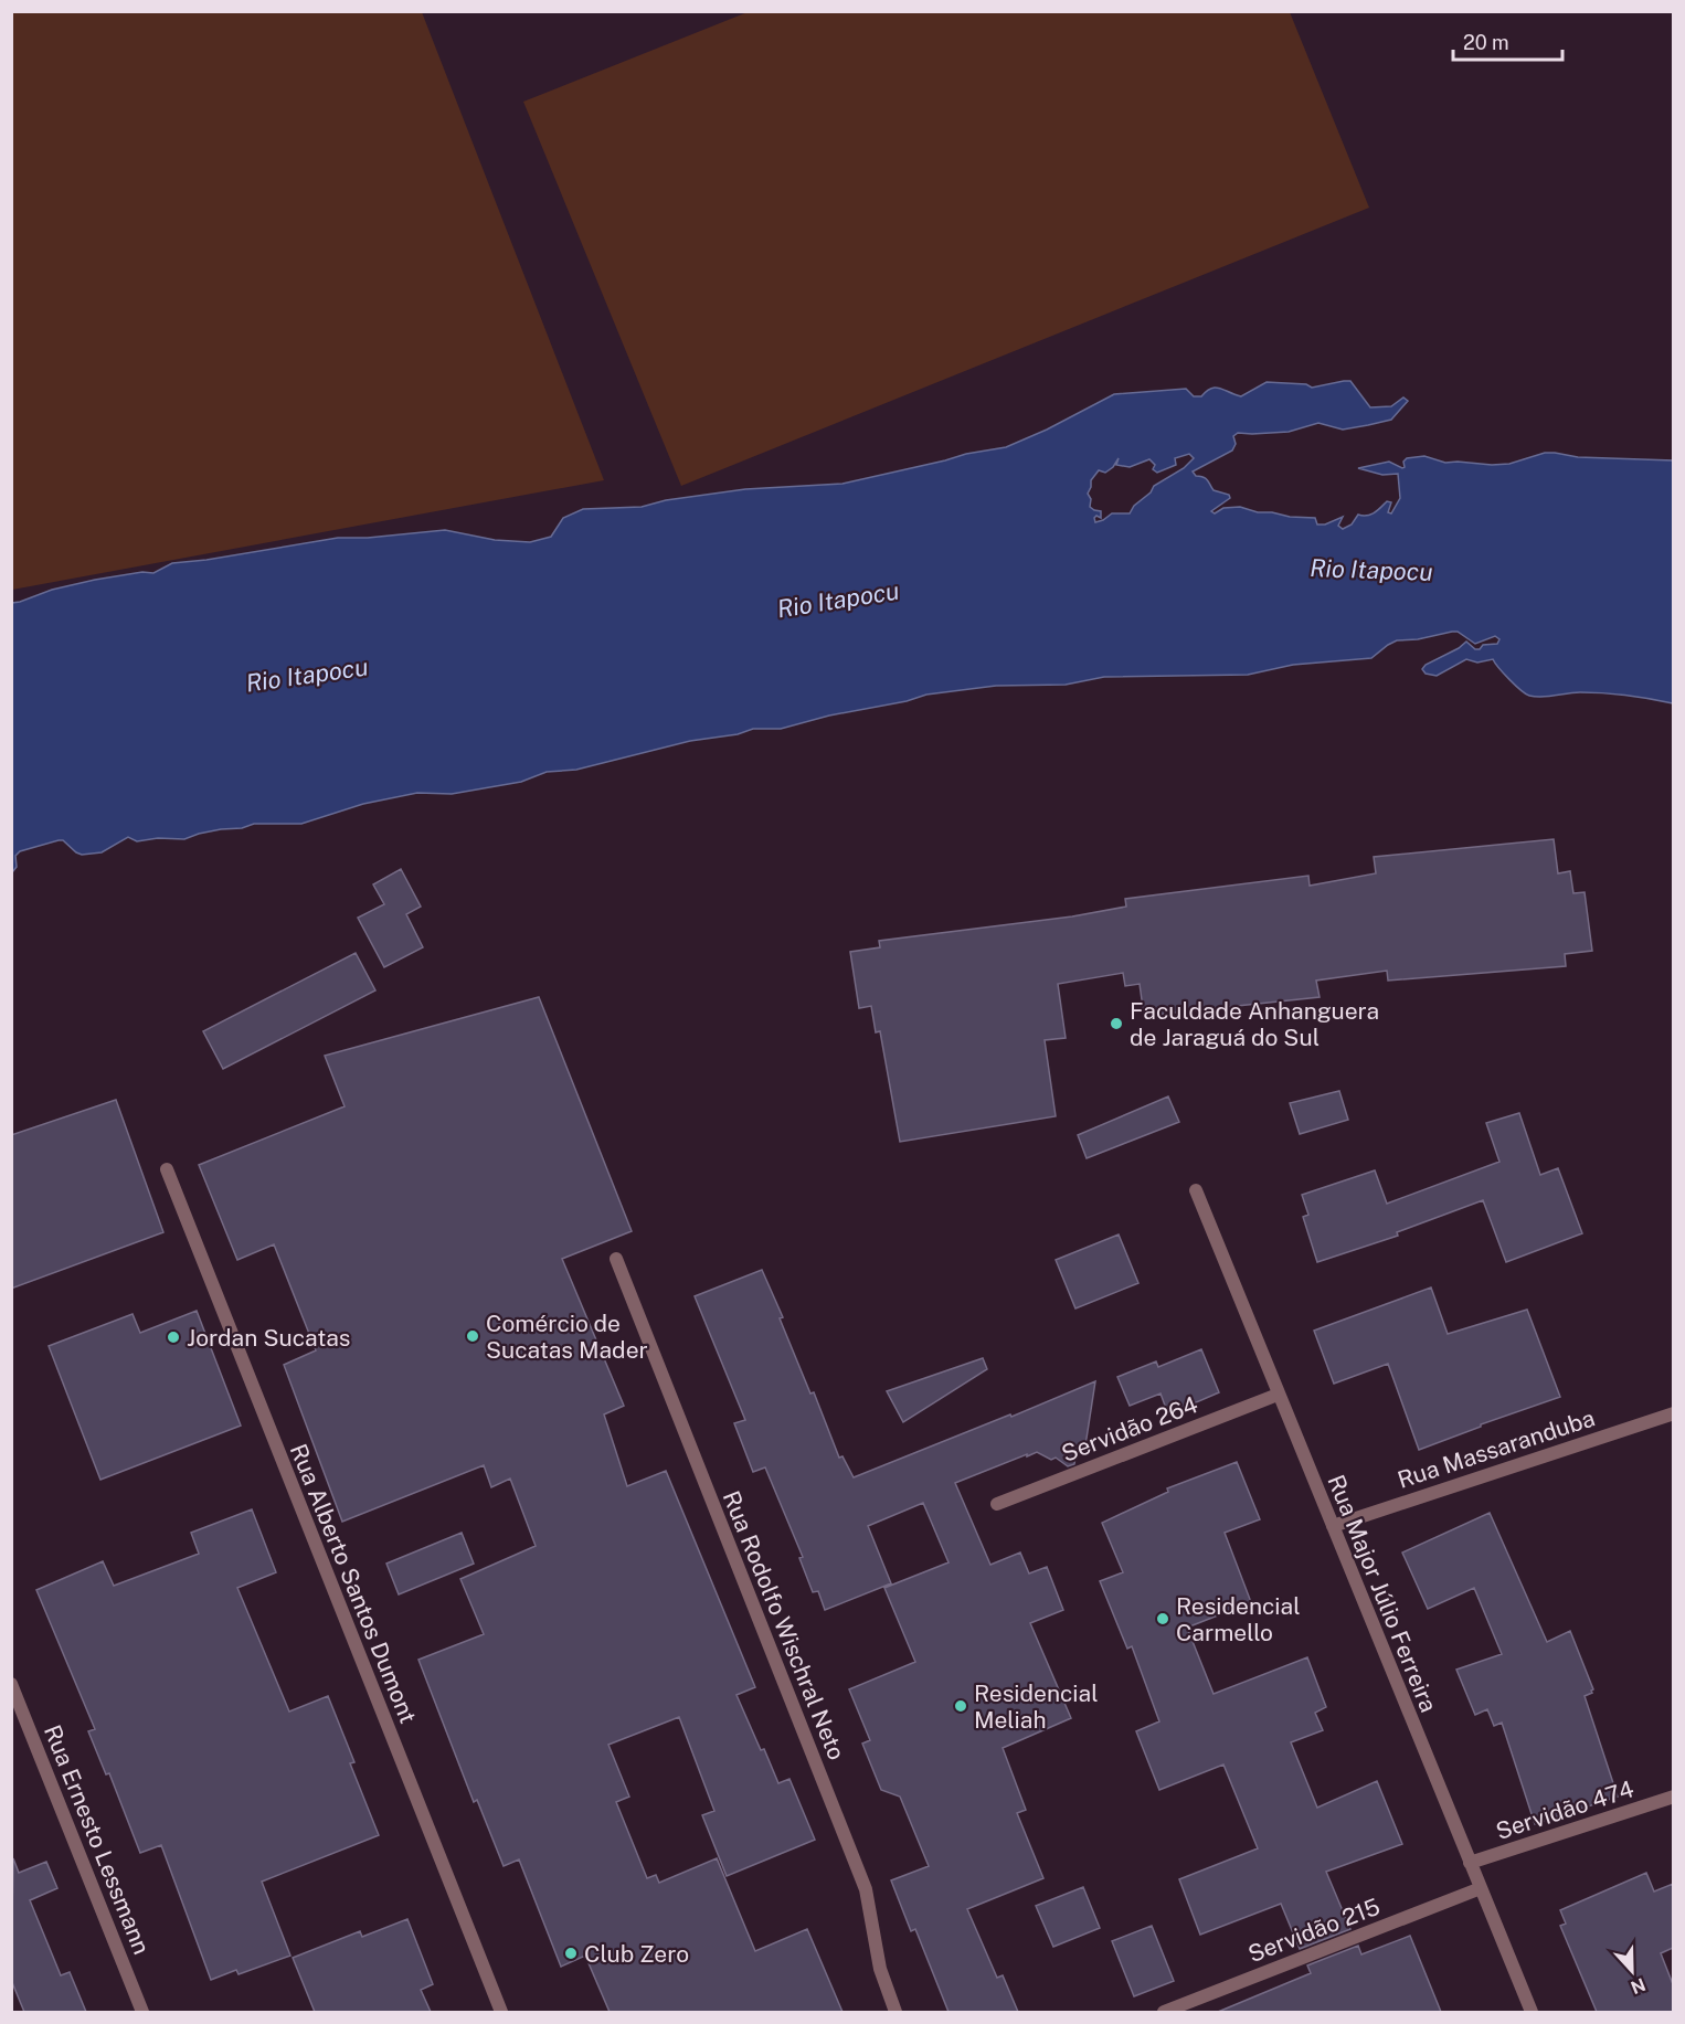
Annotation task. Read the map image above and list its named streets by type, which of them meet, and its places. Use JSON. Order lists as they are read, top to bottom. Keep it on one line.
{"streets":{"street":["Servidão 264","Rua Massaranduba","Rua Alberto Santos Dumont","Rua Major Júlio Ferreira","Rua Rodolfo Wischral Neto","Servidão 474","Rua Ernesto Lessmann","Servidão 215"]},"crossings":[["Servidão 264","Rua Major Júlio Ferreira"],["Rua Massaranduba","Rua Major Júlio Ferreira"],["Rua Major Júlio Ferreira","Servidão 474"],["Rua Major Júlio Ferreira","Servidão 215"]],"water":["Rio Itapocu"],"places":["Faculdade Anhanguera de Jaraguá do Sul","Comércio de Sucatas Mader","Jordan Sucatas","Residencial Carmello","Residencial Meliah","Club Zero"],"scale_bar":"20 m","north":"bottom"}
